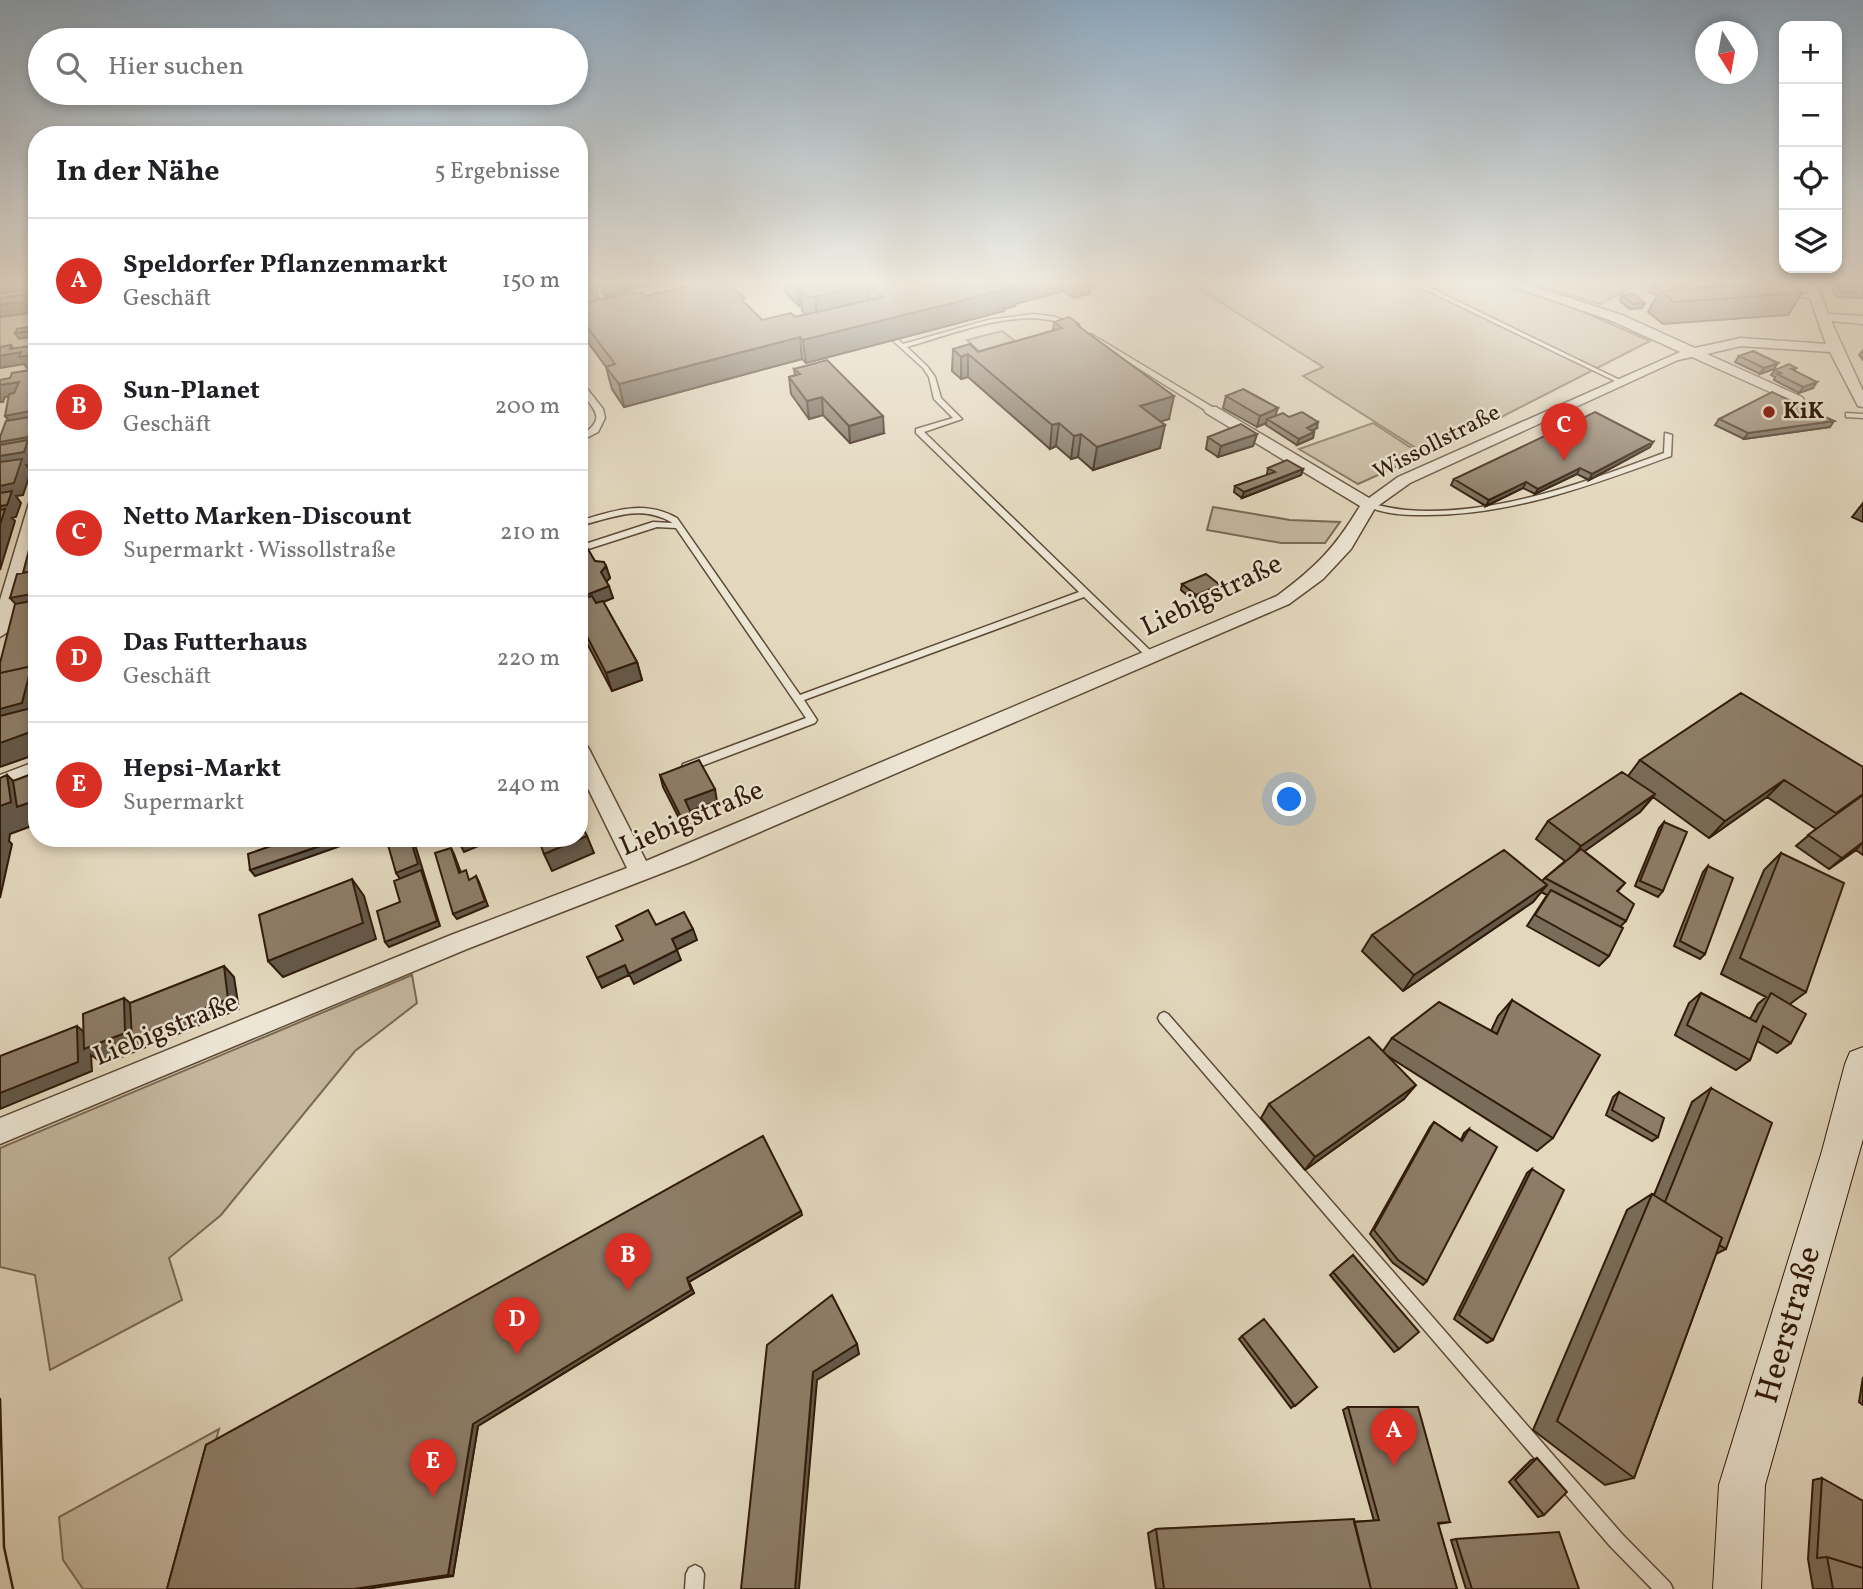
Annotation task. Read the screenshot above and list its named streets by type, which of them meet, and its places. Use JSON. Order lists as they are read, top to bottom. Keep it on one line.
{"streets":{"street":["Wissollstraße","Liebigstraße","Heerstraße"]},"crossings":[["Wissollstraße","Liebigstraße"]],"places":["KiK"],"north":"bottom","page":{"map_buttons":["+","−"],"search":"Hier suchen","heading":["In der Nähe","5 Ergebnisse"],"list":[{"mark":"A","name":"Speldorfer Pflanzenmarkt","note":"Geschäft","value":"150 m"},{"mark":"B","name":"Sun-Planet","note":"Geschäft","value":"200 m"},{"mark":"C","name":"Netto Marken-Discount","note":"Supermarkt · Wissollstraße","value":"210 m"},{"mark":"D","name":"Das Futterhaus","note":"Geschäft","value":"220 m"},{"mark":"E","name":"Hepsi-Markt","note":"Supermarkt","value":"240 m"}],"pins":["C","B","D","A","E"]}}
